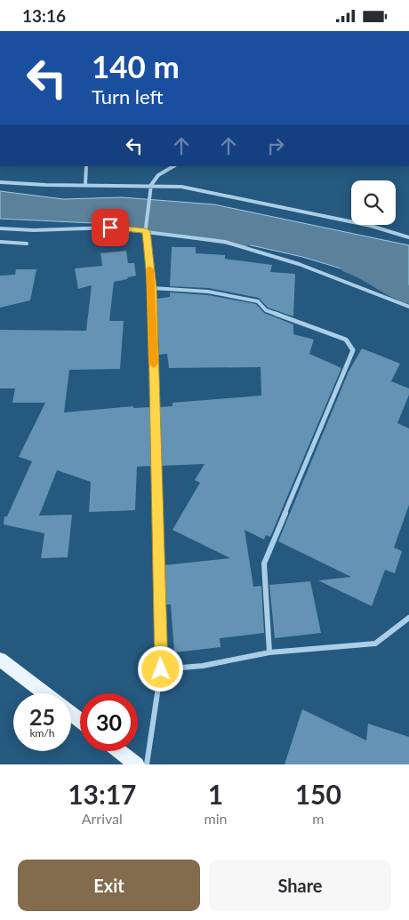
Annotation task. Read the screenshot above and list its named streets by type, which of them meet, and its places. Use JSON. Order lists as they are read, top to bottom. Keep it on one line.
{"page":{"status":"13:16","turn":["140 m","Turn left"],"speed":"25 km/h","limit":"30","eta":["13:17","Arrival","1","min","150","m"],"buttons":["Exit","Share"]}}
